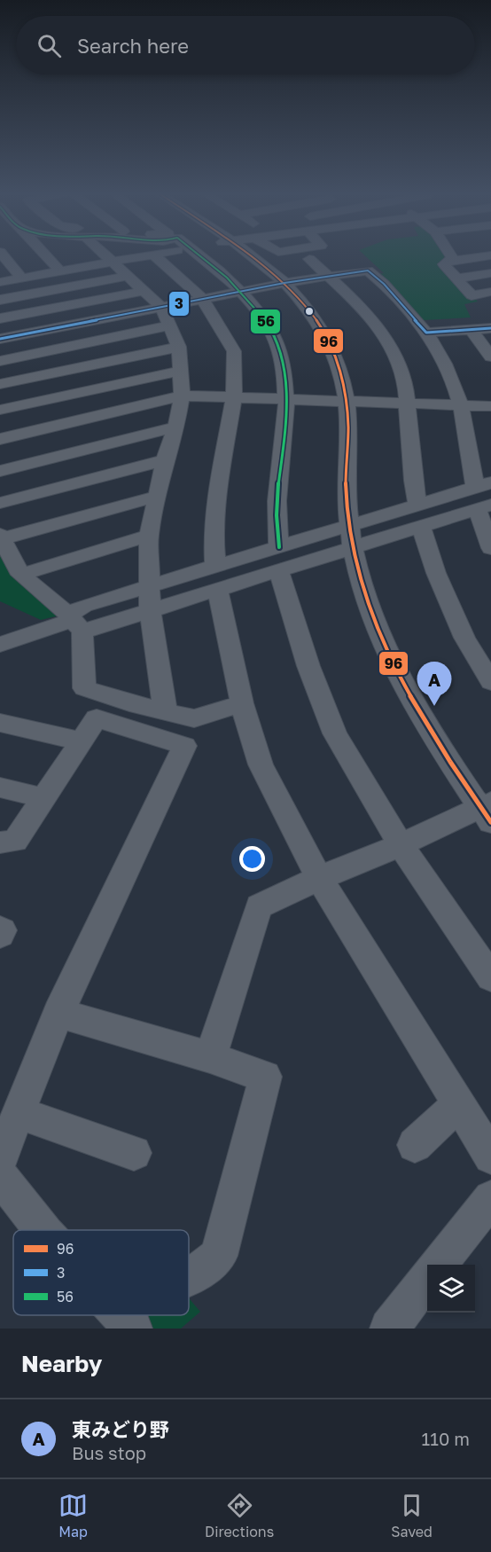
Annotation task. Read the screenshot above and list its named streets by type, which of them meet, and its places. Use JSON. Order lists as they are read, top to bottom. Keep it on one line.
{"lines":["transit line 96","transit line 56","transit line 3"],"legend":["96","3","56"],"page":{"search":"Search here","pins":"A","heading":"Nearby","list":[{"mark":"A","name":"東みどり野","note":"Bus stop","value":"110 m"}],"nav":["Map","Directions","Saved"]}}
